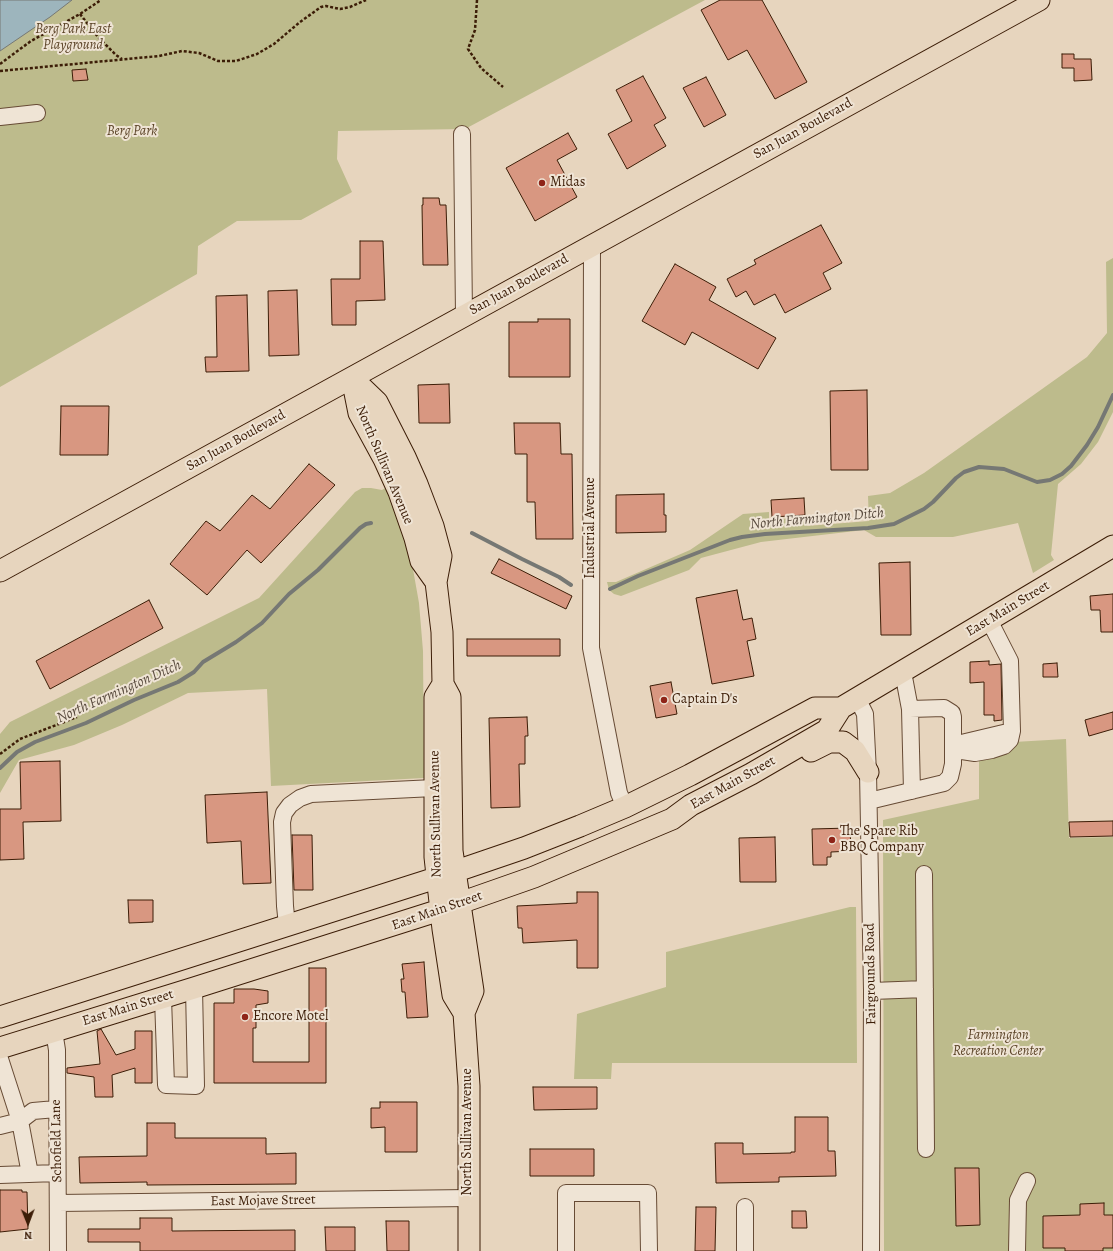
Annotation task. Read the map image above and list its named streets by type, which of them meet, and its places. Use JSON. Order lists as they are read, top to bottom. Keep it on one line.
{"streets":{"main road":["San Juan Boulevard","North Sullivan Avenue","East Main Street"],"street":["Industrial Avenue","Fairgrounds Road","Schofield Lane","East Mojave Street"]},"crossings":[["San Juan Boulevard","North Sullivan Avenue"],["San Juan Boulevard","Industrial Avenue"],["North Sullivan Avenue","East Main Street"],["North Sullivan Avenue","East Mojave Street"],["Industrial Avenue","East Main Street"],["East Main Street","Fairgrounds Road"],["East Main Street","Schofield Lane"],["Schofield Lane","East Mojave Street"]],"water":["North Farmington Ditch"],"parks":["Berg Park East Playground","Berg Park","Farmington Recreation Center"],"places":["Midas","Captain D's","The Spare Rib BBQ Company","Encore Motel"],"north":"bottom"}
